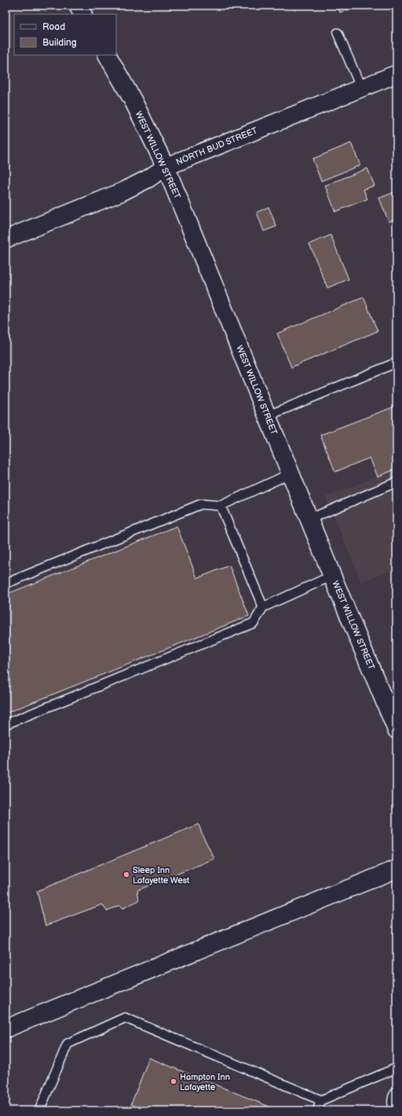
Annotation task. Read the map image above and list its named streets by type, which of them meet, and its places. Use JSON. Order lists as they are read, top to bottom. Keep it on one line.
{"streets":{"street":["NORTH BUD STREET","WEST WILLOW STREET"]},"crossings":[["NORTH BUD STREET","WEST WILLOW STREET"]],"places":["Sleep Inn Lafayette West","Hampton Inn Lafayette"],"legend":["Road","Building"]}
